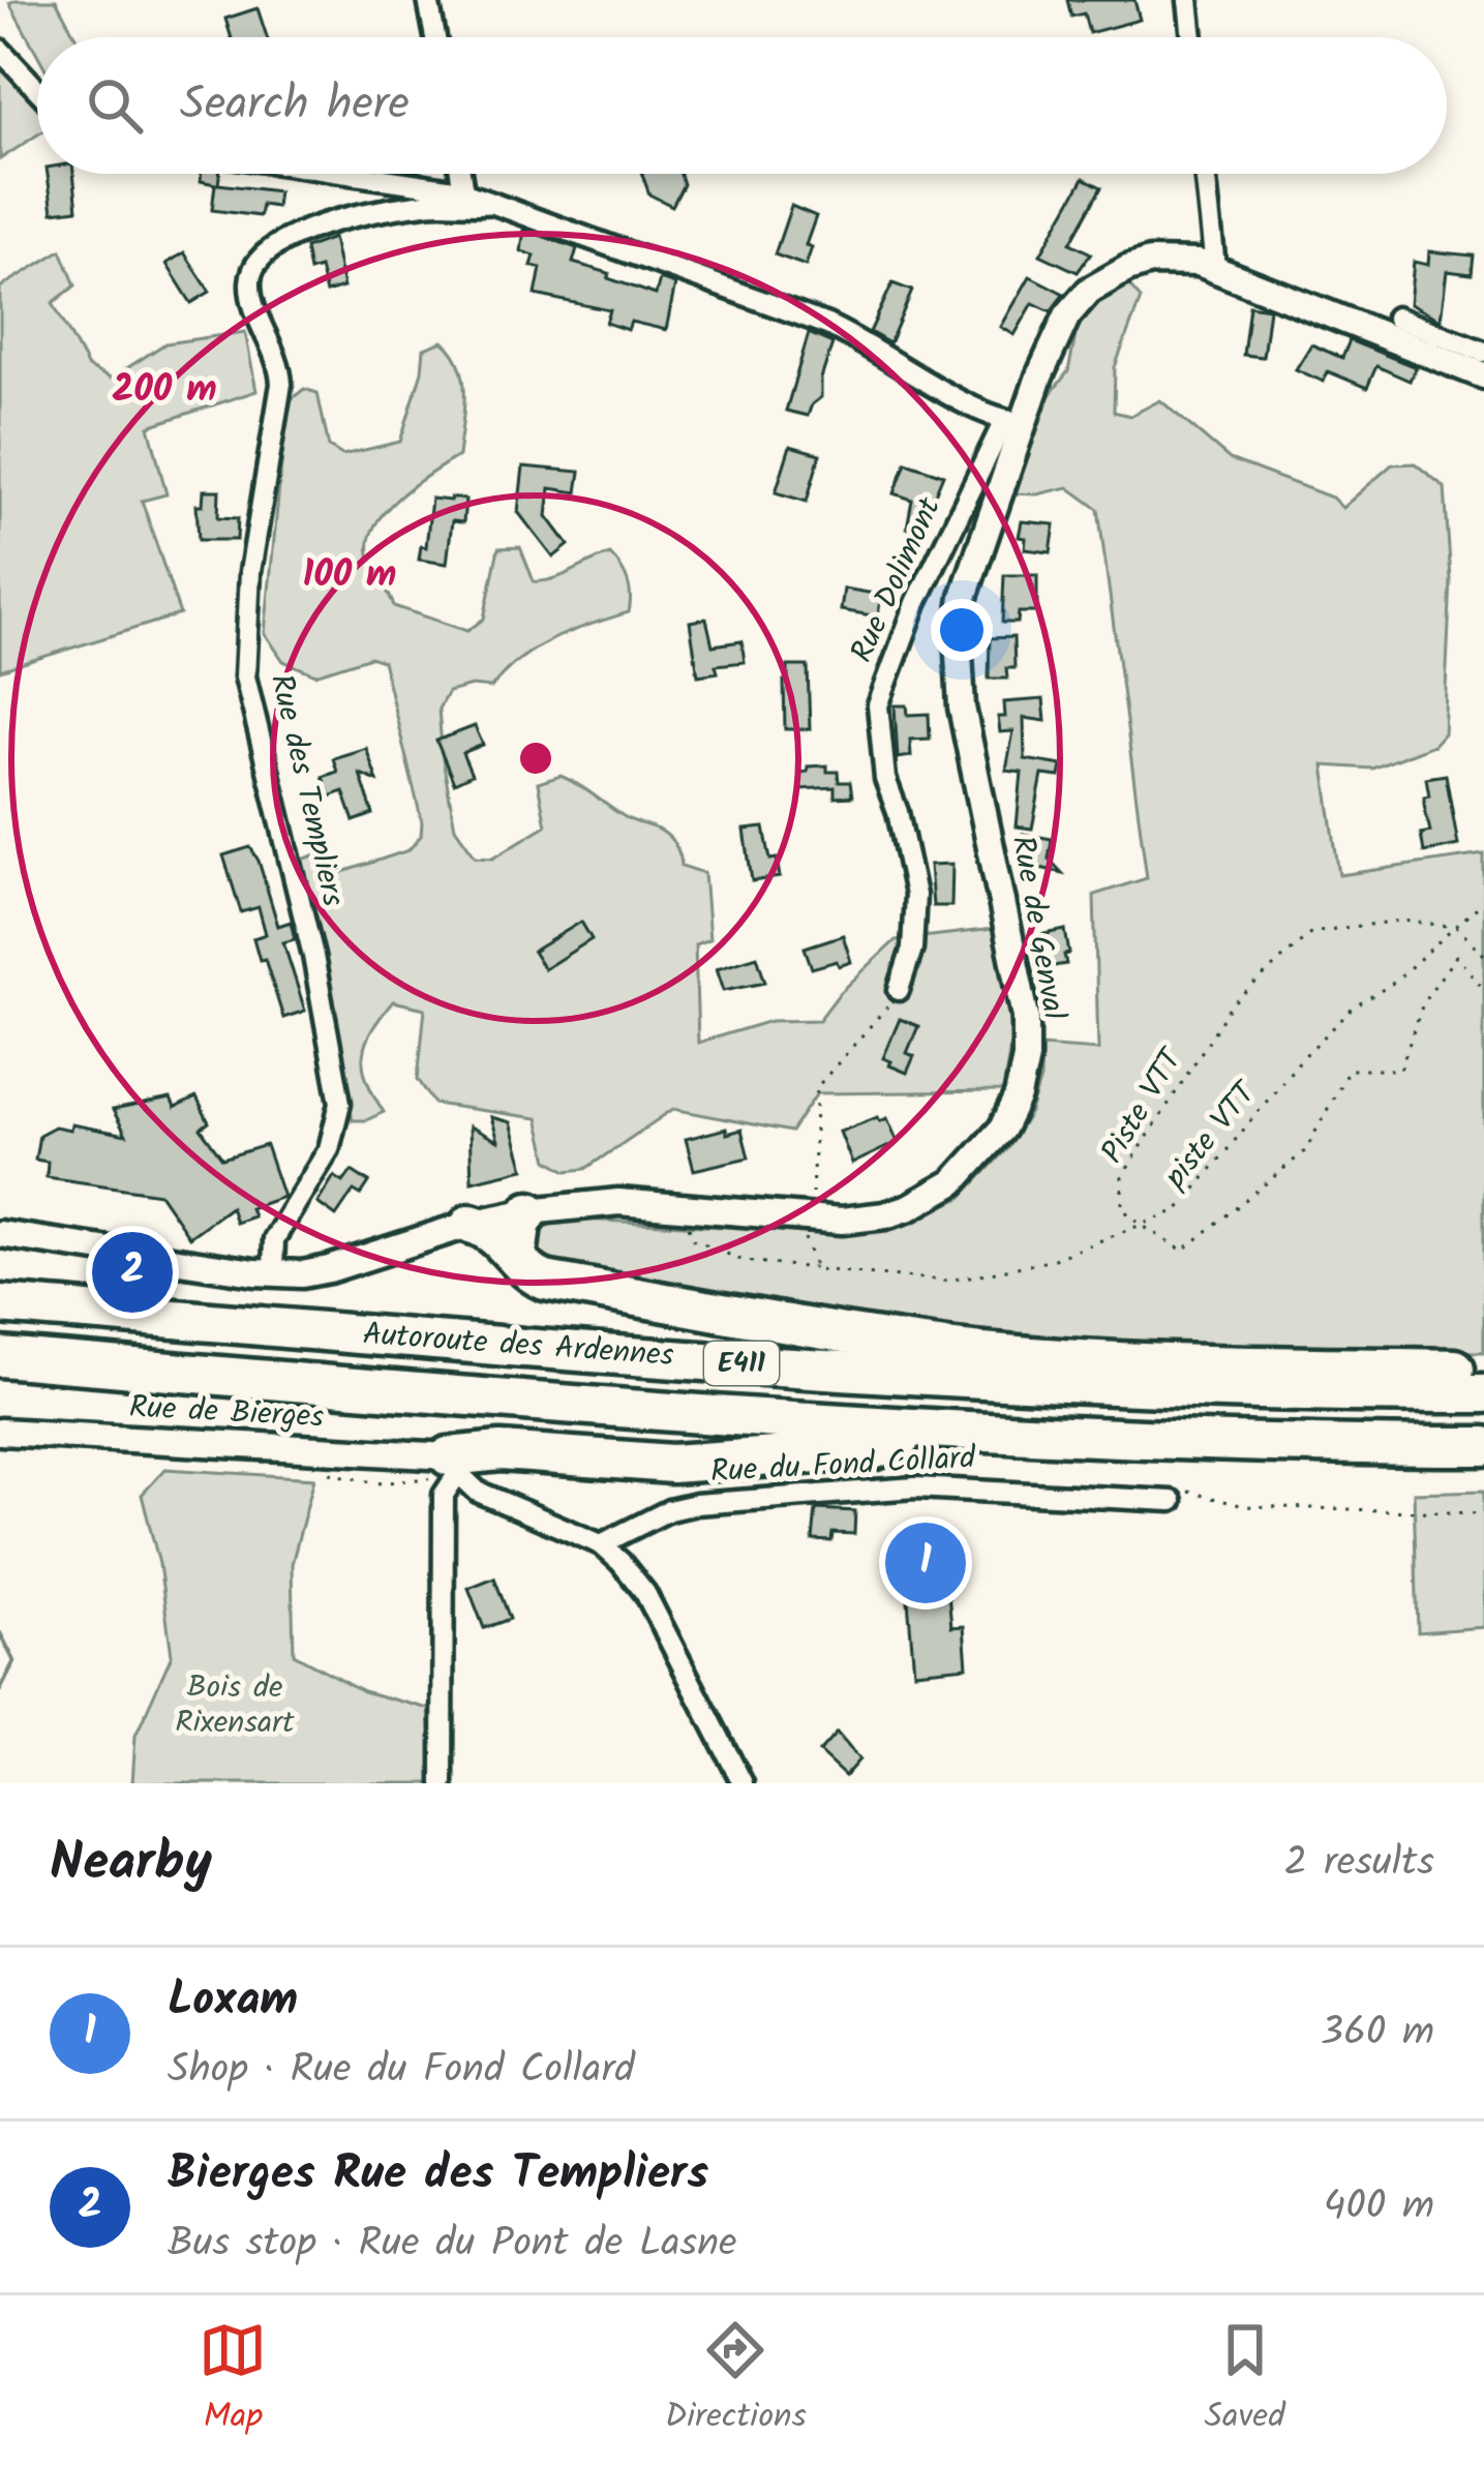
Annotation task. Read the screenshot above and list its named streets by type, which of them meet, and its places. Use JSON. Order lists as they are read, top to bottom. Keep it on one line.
{"streets":{"highway":["Autoroute des Ardennes","E411"],"street":["Rue Dolimont","Rue des Templiers","Rue de Genval","Rue de Bierges","Rue du Fond Collard"],"path":["Piste VTT","piste VTT"]},"crossings":[["Rue Dolimont","Rue des Templiers"],["Rue Dolimont","Rue de Genval"],["Rue des Templiers","Rue de Genval"],["Rue de Genval","piste VTT"],["Piste VTT","piste VTT"]],"parks":["Bois de Rixensart"],"page":{"search":"Search here","pins":["2","1"],"heading":["Nearby","2 results"],"list":[{"mark":"1","name":"Loxam","note":"Shop · Rue du Fond Collard","value":"360 m"},{"mark":"2","name":"Bierges Rue des Templiers","note":"Bus stop · Rue du Pont de Lasne","value":"400 m"}],"nav":["Map","Directions","Saved"]},"rings":["200 m","100 m"]}
